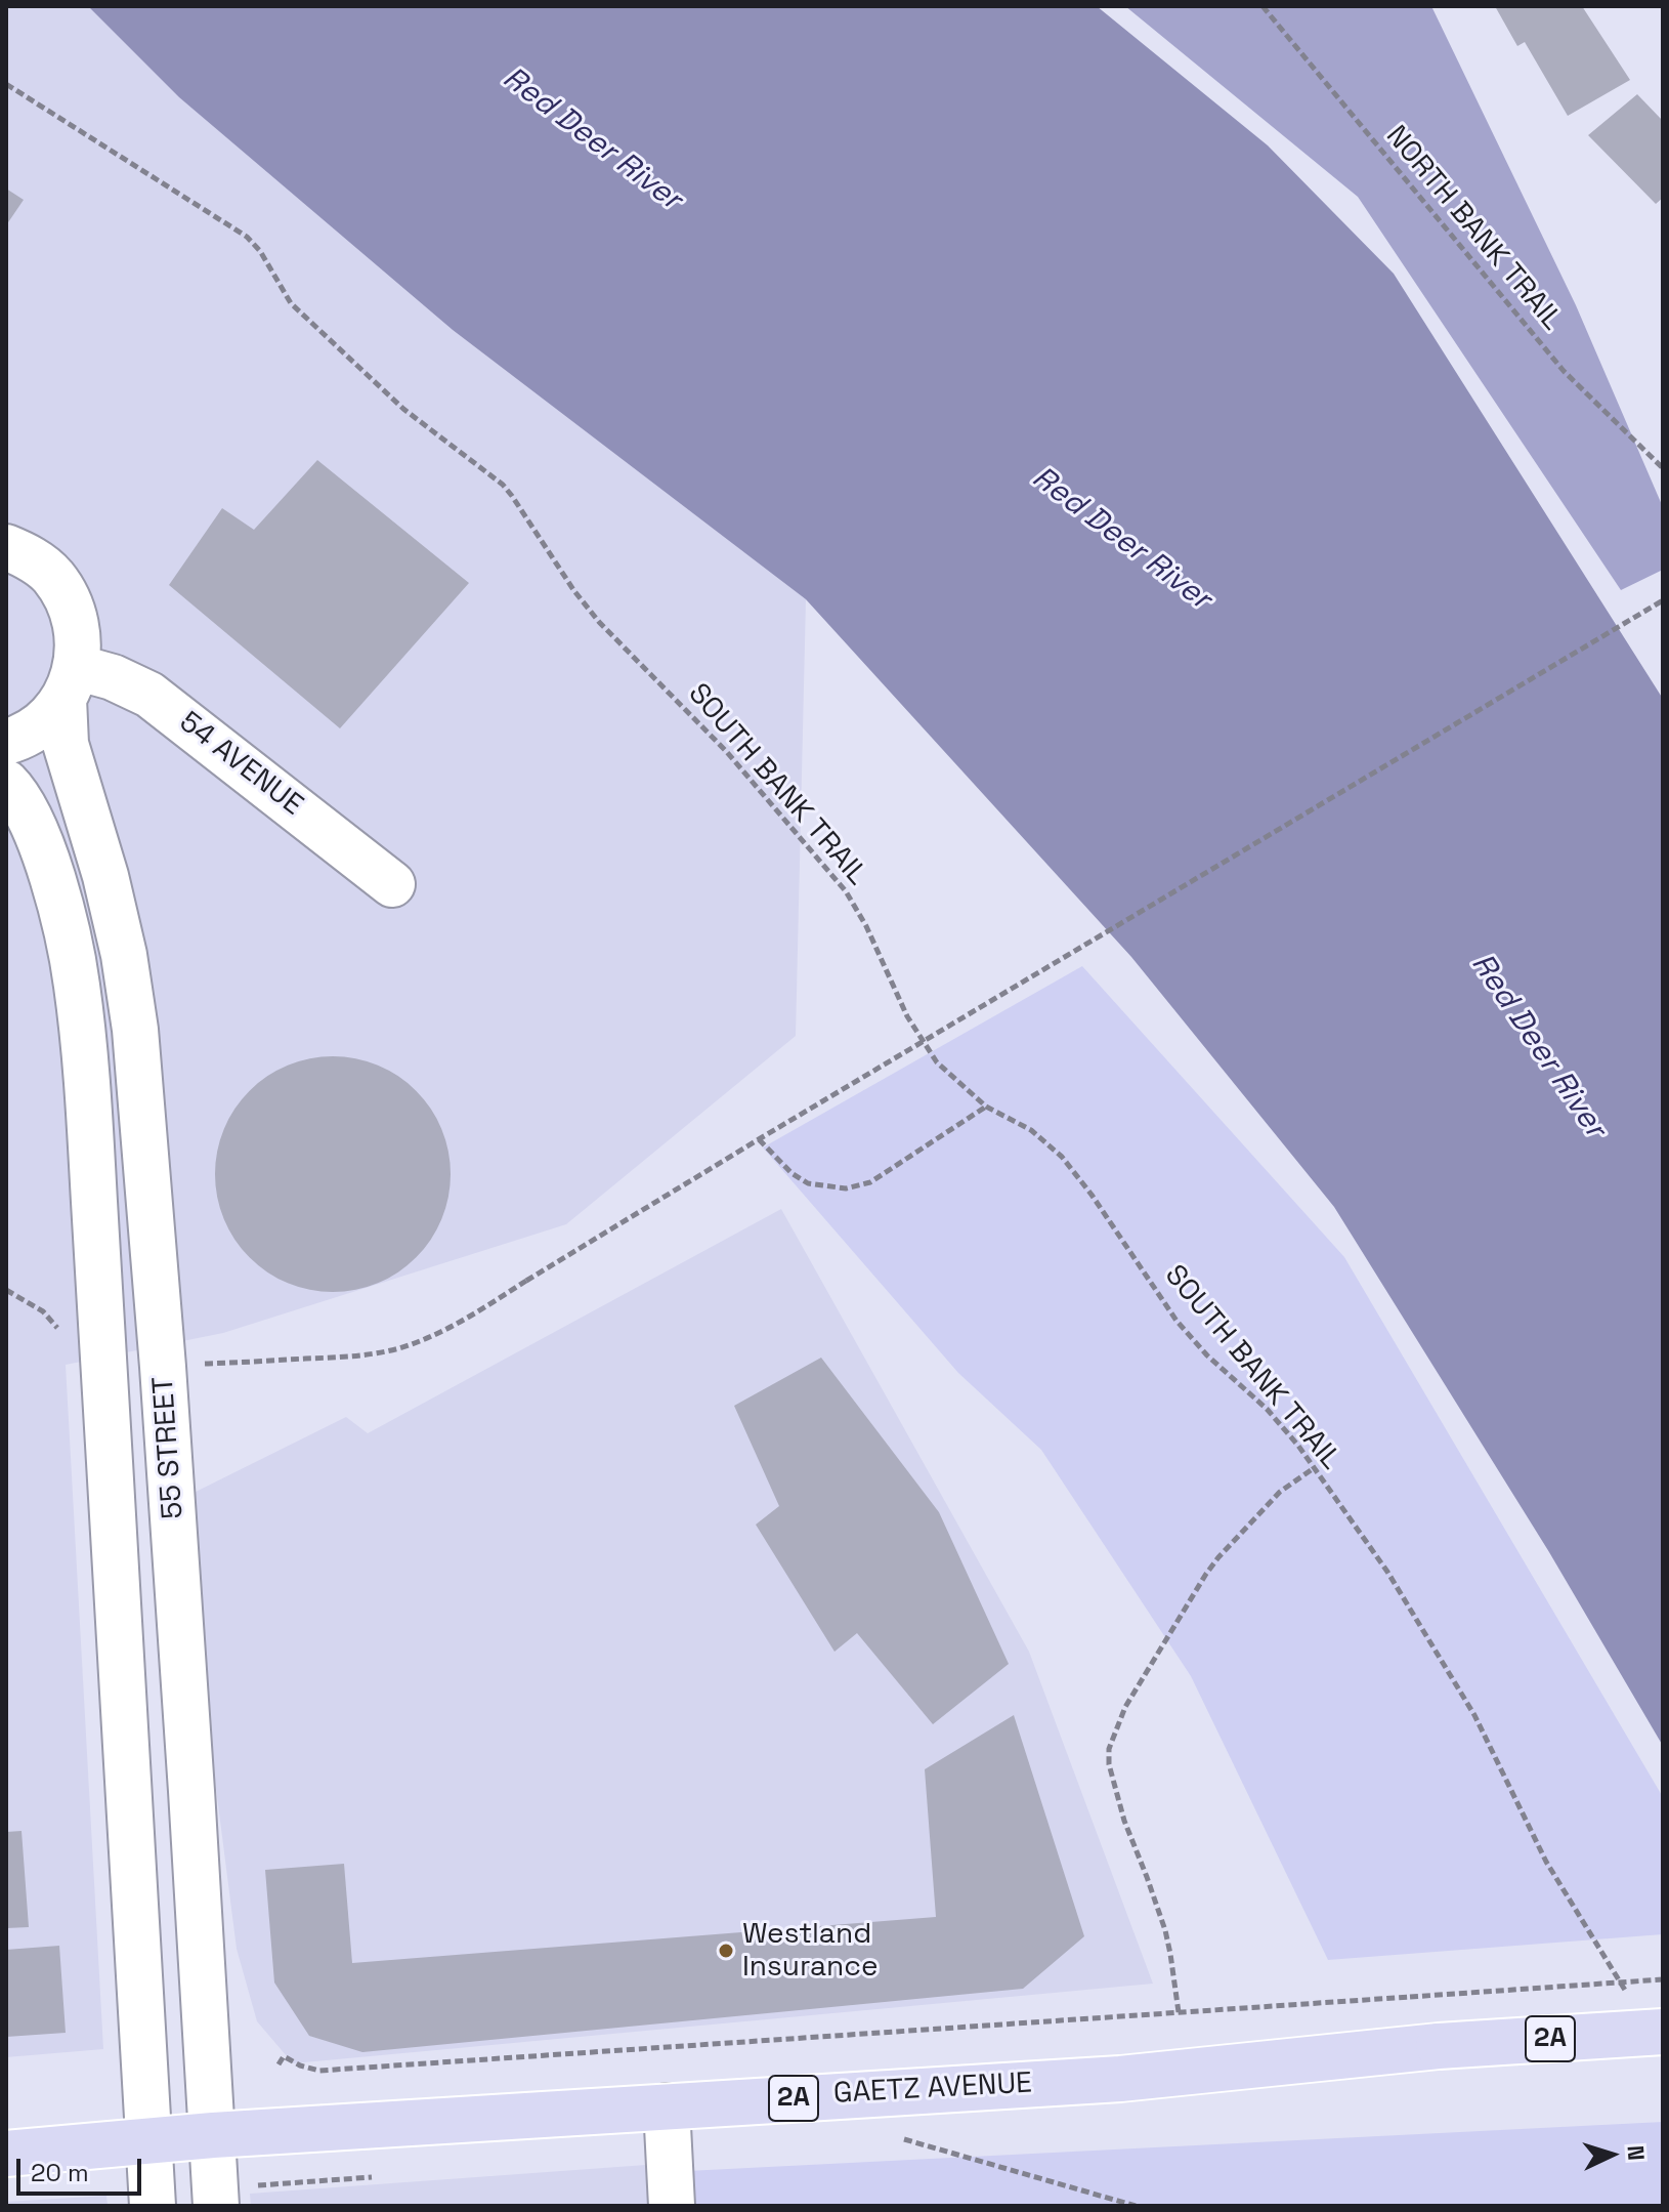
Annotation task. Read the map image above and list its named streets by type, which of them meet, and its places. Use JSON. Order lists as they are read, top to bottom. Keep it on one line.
{"streets":{"main road":["2A","GAETZ AVENUE"],"street":["54 AVENUE","55 STREET"],"path":["NORTH BANK TRAIL","SOUTH BANK TRAIL"]},"crossings":[["54 AVENUE","55 STREET"],["55 STREET","GAETZ AVENUE"]],"water":["Red Deer River"],"places":["Westland Insurance"],"scale_bar":"20 m","north":"right"}
